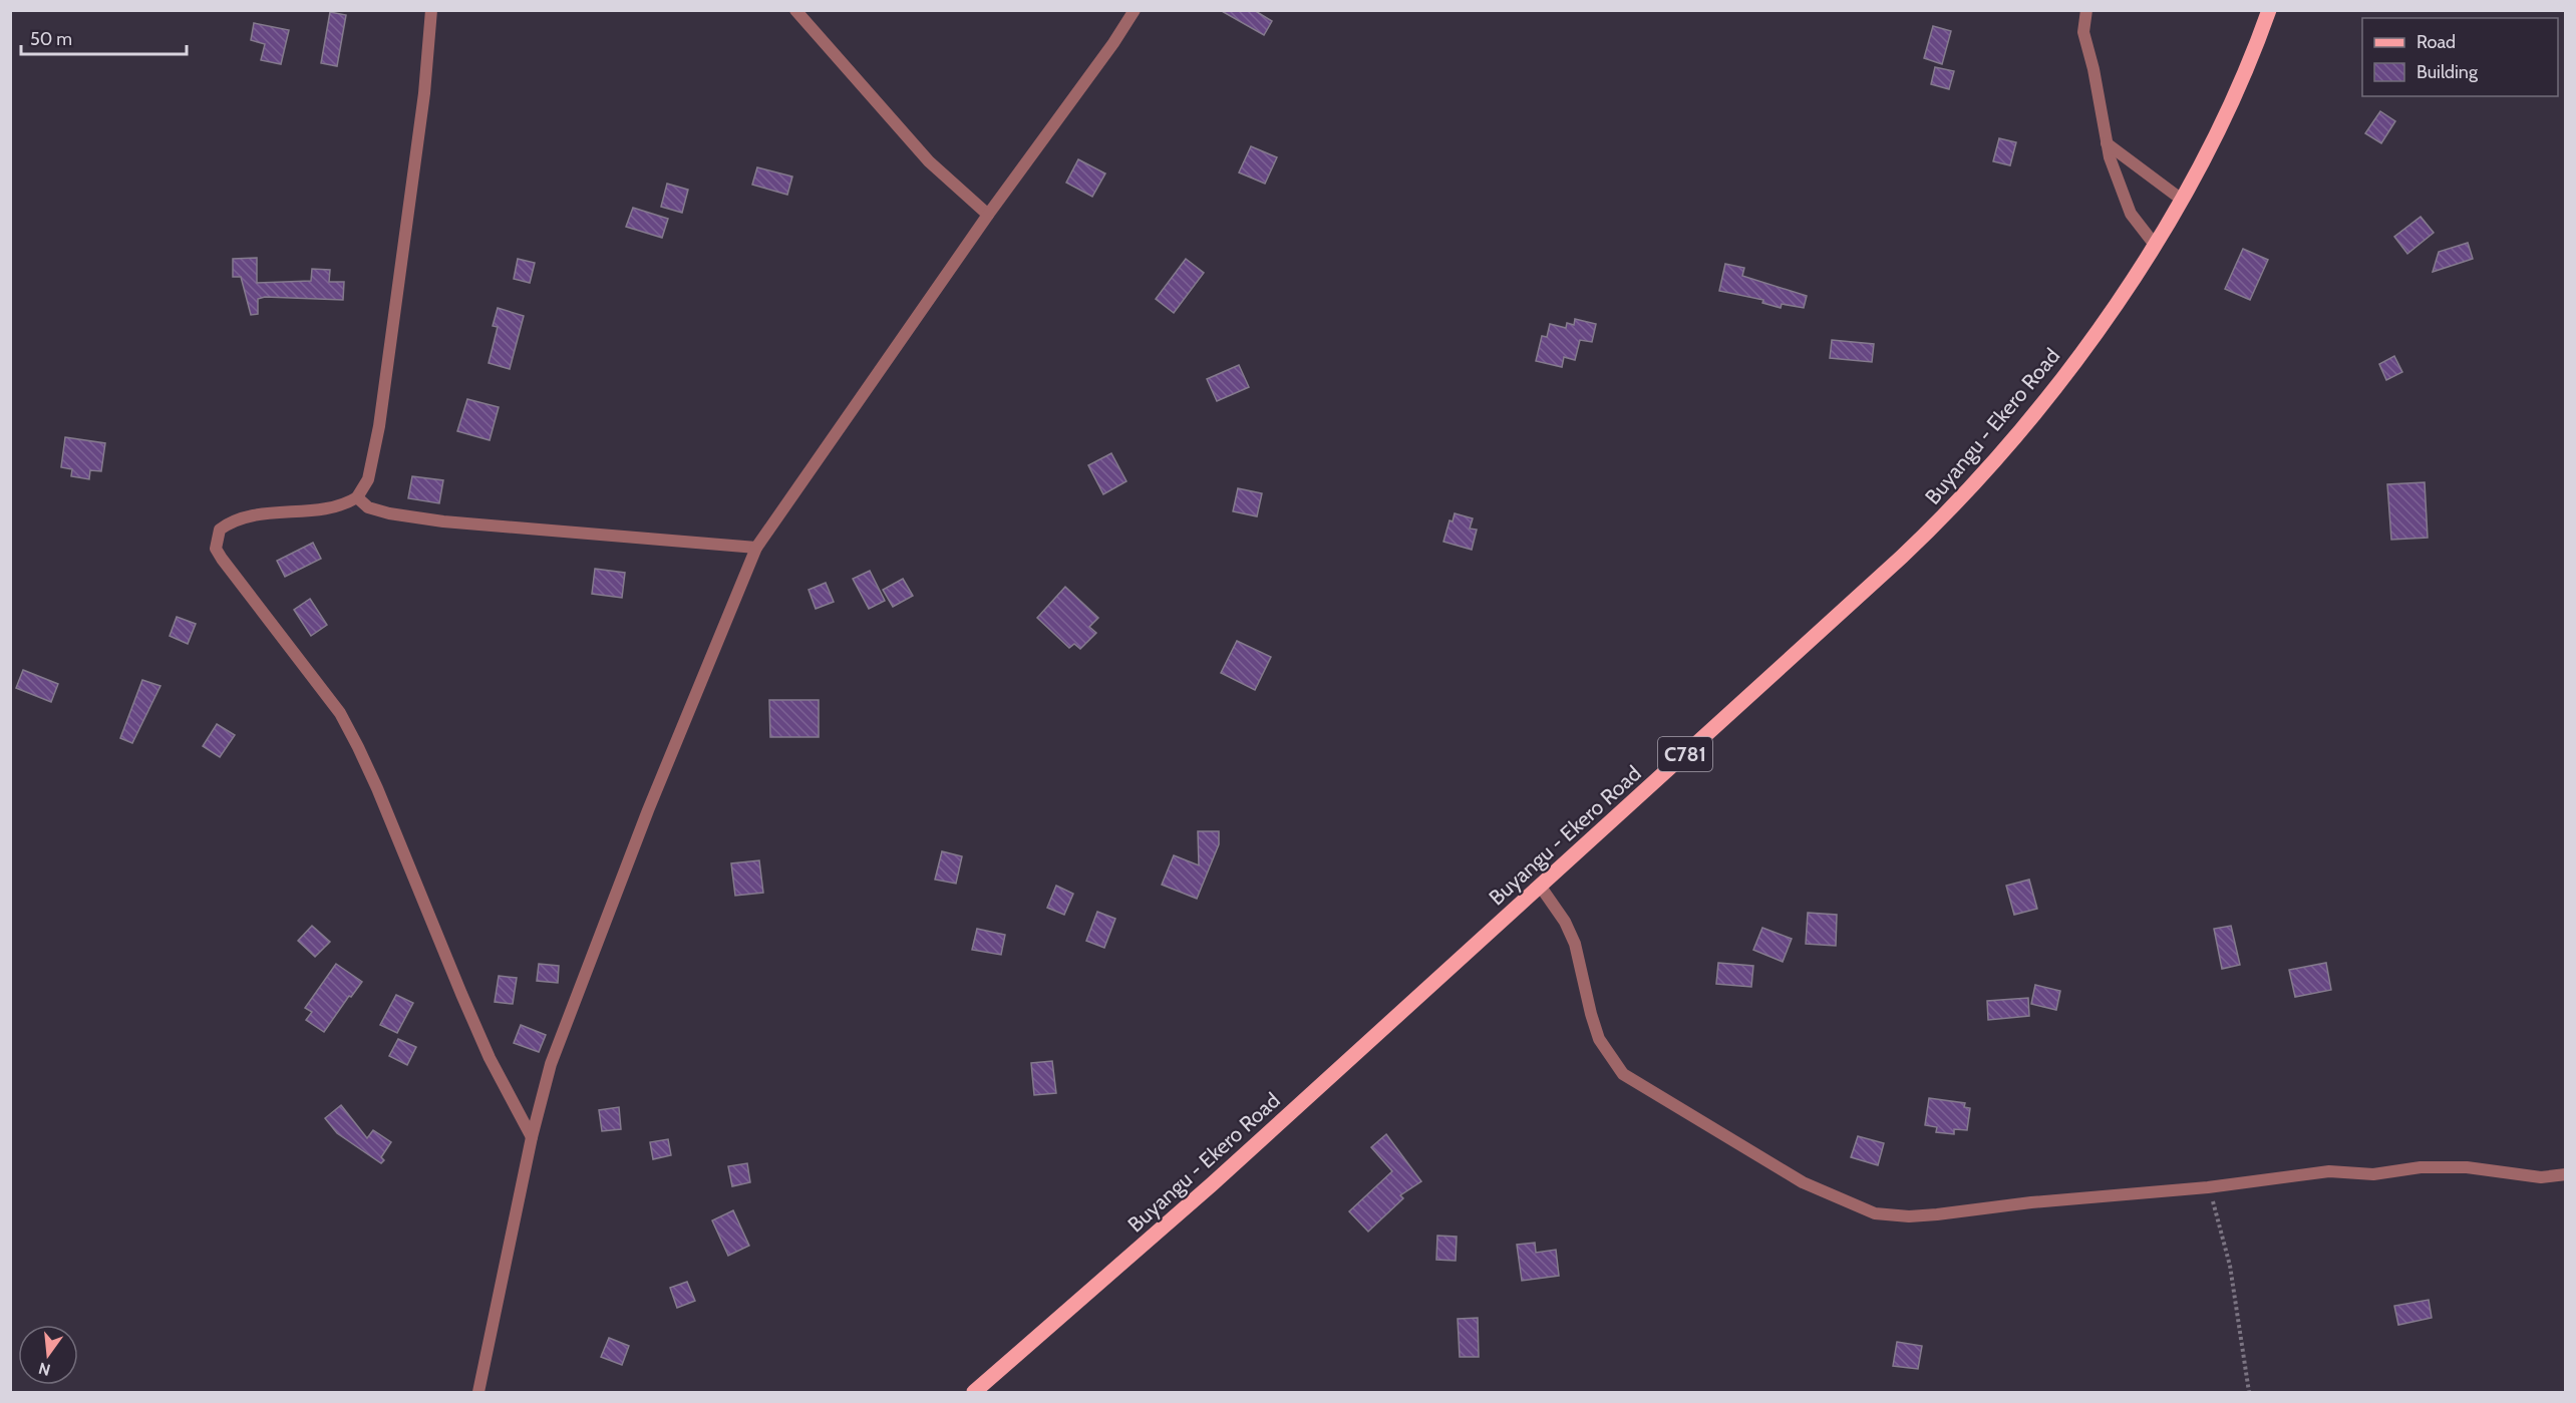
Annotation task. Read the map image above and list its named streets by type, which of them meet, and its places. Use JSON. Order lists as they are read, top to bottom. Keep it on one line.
{"streets":{"main road":["Buyangu - Ekero Road","C781"]},"legend":["Road","Building"],"scale_bar":"50 m","north":"bottom"}
